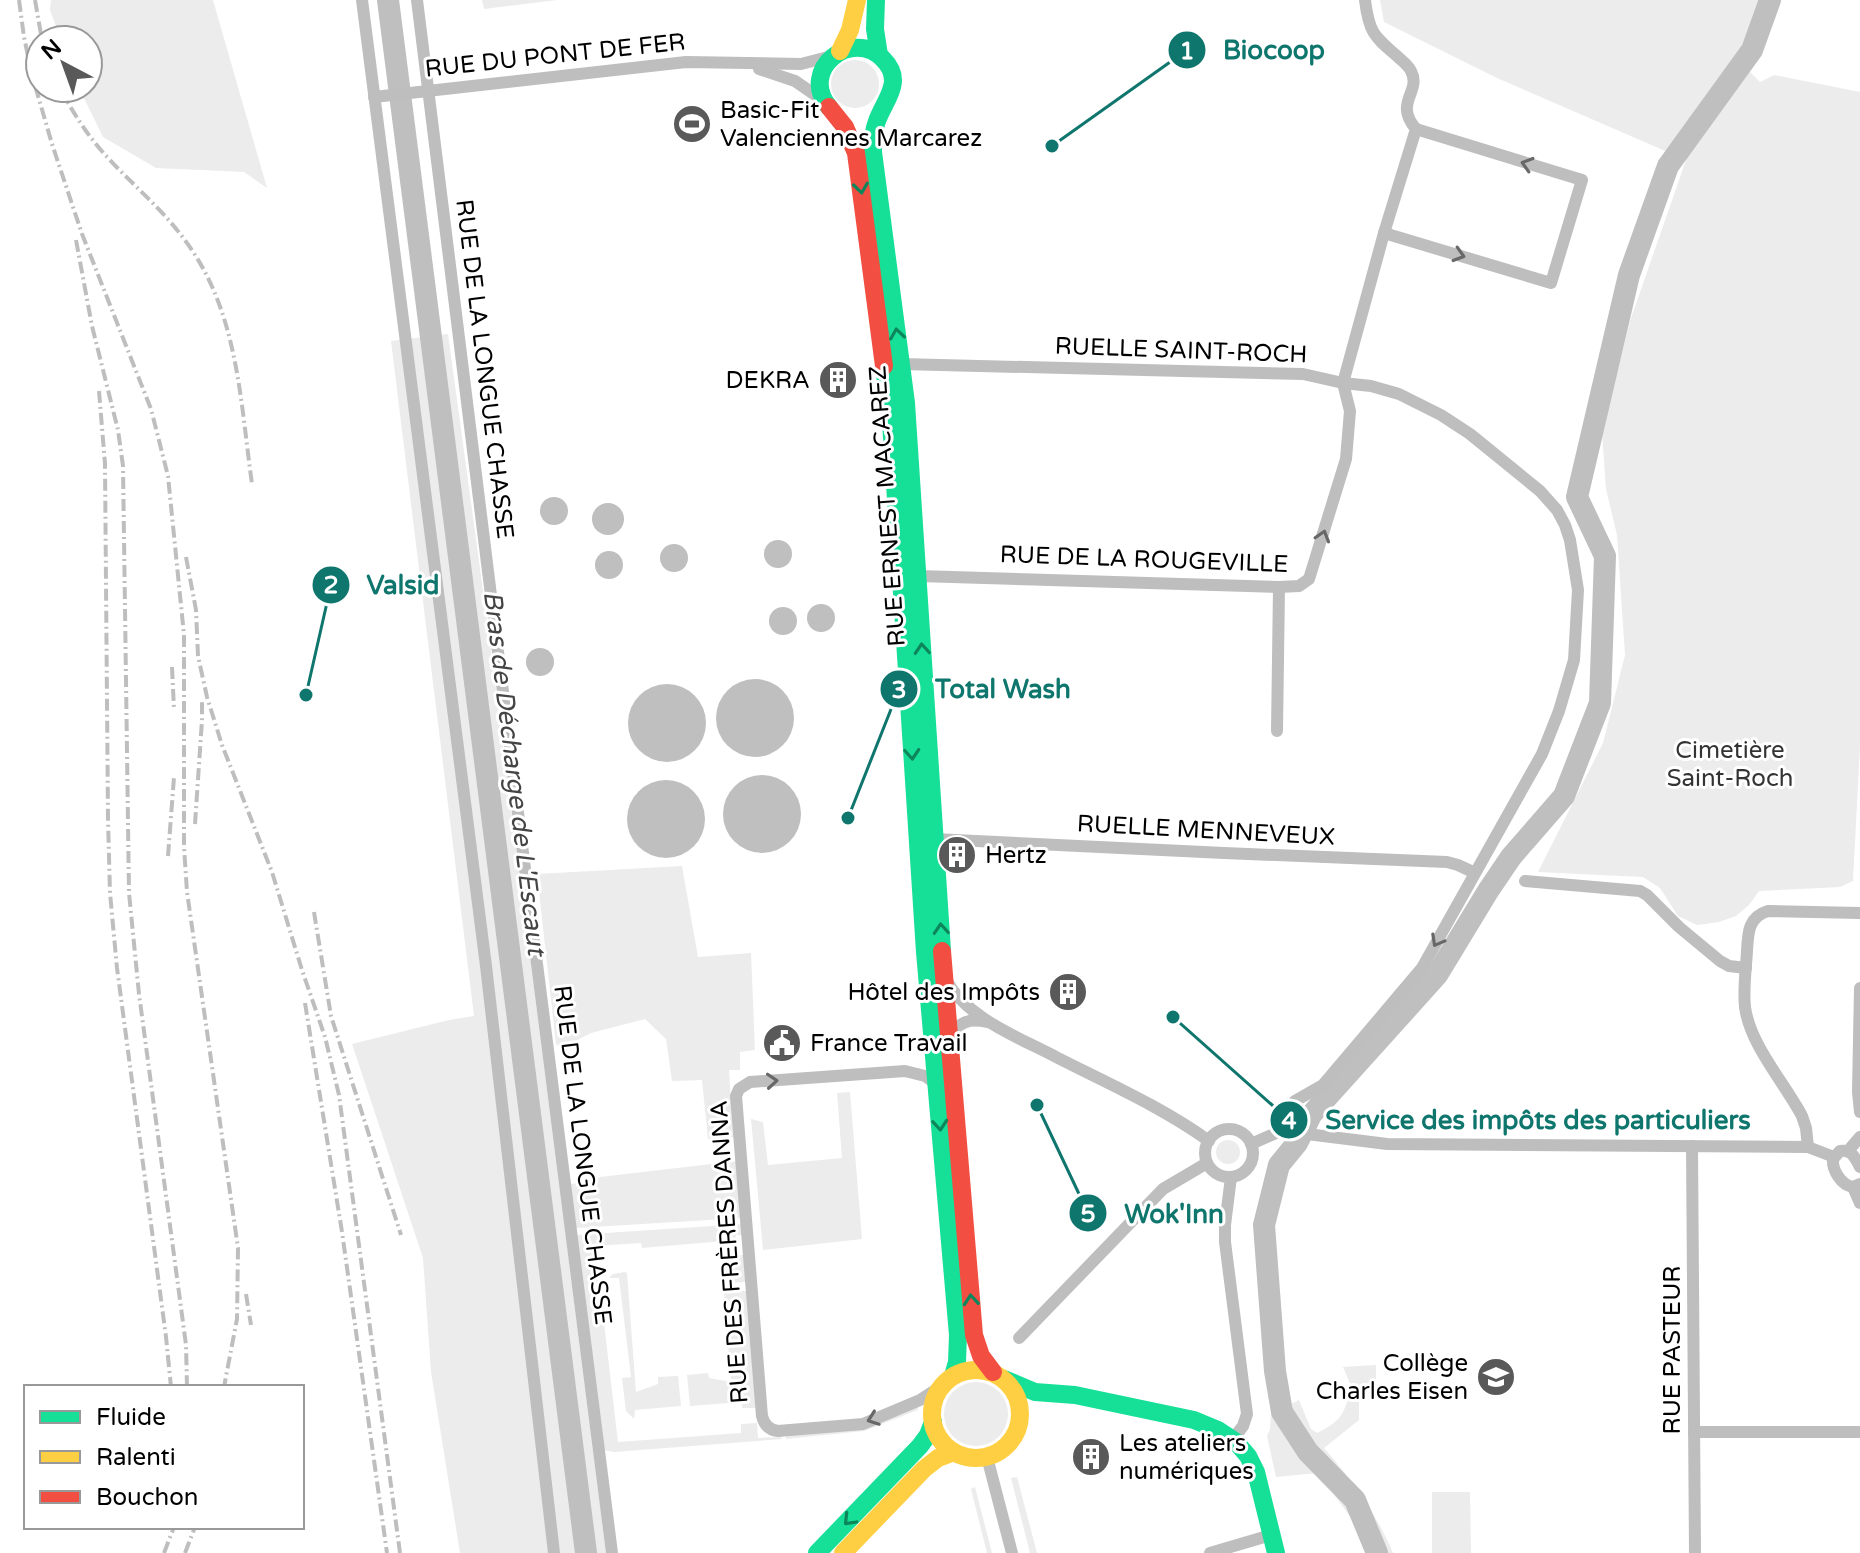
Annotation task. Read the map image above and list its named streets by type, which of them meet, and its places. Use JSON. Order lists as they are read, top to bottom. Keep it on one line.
{"streets":{"main road":["RUE ERNEST MACAREZ"],"street":["RUE DU PONT DE FER","RUELLE SAINT-ROCH","RUE DE LA LONGUE CHASSE","RUE DE LA ROUGEVILLE","RUELLE MENNEVEUX","RUE DES FRÈRES DANNA","RUE PASTEUR"]},"crossings":[["RUE DU PONT DE FER","RUE DE LA LONGUE CHASSE"],["RUE DU PONT DE FER","RUE ERNEST MACAREZ"],["RUELLE SAINT-ROCH","RUE ERNEST MACAREZ"],["RUELLE SAINT-ROCH","RUE DE LA ROUGEVILLE"],["RUELLE SAINT-ROCH","RUELLE MENNEVEUX"],["RUE ERNEST MACAREZ","RUE DE LA ROUGEVILLE"],["RUE ERNEST MACAREZ","RUELLE MENNEVEUX"],["RUE ERNEST MACAREZ","RUE DES FRÈRES DANNA"]],"one_way":["RUE DE LA ROUGEVILLE"],"water":["Bras de Décharge de L'Escaut"],"parks":["Cimetière Saint-Roch"],"places":{"sports":["Basic-Fit Valenciennes Marcarez"],"other":["Biocoop","Valsid","Total Wash","Service des impôts des particuliers","Wok'Inn"],"building":["DEKRA","Hertz","Hôtel des Impôts","Les ateliers numériques"],"public building":["France Travail"],"school or university":["Collège Charles Eisen"]},"legend":["Fluide","Ralenti","Bouchon"],"north":"top left"}
